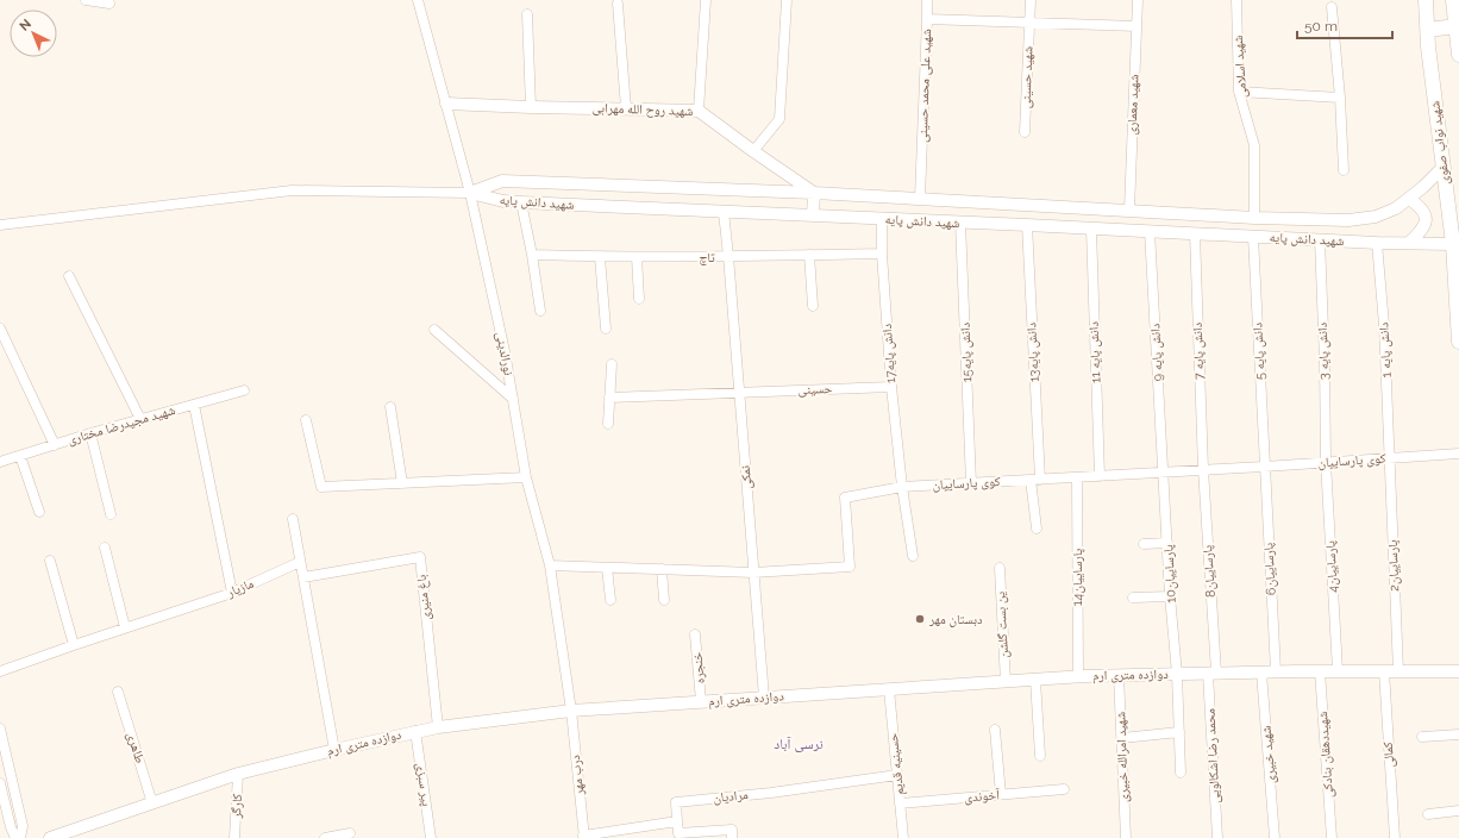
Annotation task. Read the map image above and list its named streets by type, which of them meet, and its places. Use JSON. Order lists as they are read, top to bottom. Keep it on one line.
{"streets":{"main road":["شهید نواب صفوی"],"street":["شهید اسلامی","شهید حسینی","شهید علی محمد حسینی","شهید معماری","شهید روح الله مهرابی","شهید دانش پایه","تاچ","دانش پایه 1","دانش پایه 7","دانش پایه 5","دانش پایه 3","دانش پایه15","دانش پایه13","دانش پایه 11","دانش پایه 9","نورالدینی","دانش پایه17","حسینی","شهید مجیدرضا مختاری","کوی پارساییان","نمکی","پارساییان2","پارساییان4","پارساییان6","پارساییان8","پارساییان10","پارساییان14","مازیار","باغ منیری","ین بست گلشن","خنجره","دوازده متری ارم","طاهری","شهید خبیری","شهیددهقان بنادکی","کمالی","محمد رضا اشکالویی","شهید امرالله خبیری","حسینیه قدیم","درب مهر","پیر سبزی","مرادیان","آخوندی","کارگر"]},"crossings":[["شهید اسلامی","شهید دانش پایه"],["شهید حسینی","شهید علی محمد حسینی"],["شهید علی محمد حسینی","شهید معماری"],["شهید علی محمد حسینی","شهید دانش پایه"],["شهید معماری","شهید دانش پایه"],["شهید روح الله مهرابی","شهید دانش پایه"],["شهید روح الله مهرابی","نورالدینی"],["شهید نواب صفوی","شهید دانش پایه"],["شهید دانش پایه","دانش پایه 1"],["شهید دانش پایه","دانش پایه 7"],["شهید دانش پایه","دانش پایه 5"],["شهید دانش پایه","دانش پایه 3"],["شهید دانش پایه","دانش پایه15"],["شهید دانش پایه","دانش پایه13"],["شهید دانش پایه","دانش پایه 11"],["شهید دانش پایه","دانش پایه 9"],["شهید دانش پایه","نورالدینی"],["شهید دانش پایه","دانش پایه17"],["شهید دانش پایه","نمکی"],["تاچ","دانش پایه17"],["تاچ","نمکی"],["دانش پایه 1","کوی پارساییان"],["دانش پایه 1","پارساییان2"],["دانش پایه 7","کوی پارساییان"],["دانش پایه 7","پارساییان8"],["دانش پایه 5","کوی پارساییان"],["دانش پایه 5","پارساییان6"],["دانش پایه 3","کوی پارساییان"],["دانش پایه 3","پارساییان4"],["دانش پایه15","کوی پارساییان"],["دانش پایه13","کوی پارساییان"],["دانش پایه 11","کوی پارساییان"],["دانش پایه 9","کوی پارساییان"],["دانش پایه 9","پارساییان10"],["نورالدینی","کوی پارساییان"],["نورالدینی","دوازده متری ارم"],["نورالدینی","درب مهر"],["دانش پایه17","حسینی"],["دانش پایه17","کوی پارساییان"],["حسینی","نمکی"],["کوی پارساییان","نمکی"],["کوی پارساییان","پارساییان2"],["کوی پارساییان","پارساییان4"],["کوی پارساییان","پارساییان6"],["کوی پارساییان","پارساییان8"],["کوی پارساییان","پارساییان10"],["کوی پارساییان","پارساییان14"],["نمکی","دوازده متری ارم"],["پارساییان2","دوازده متری ارم"],["پارساییان4","دوازده متری ارم"],["پارساییان6","دوازده متری ارم"],["پارساییان8","دوازده متری ارم"],["پارساییان8","محمد رضا اشکالویی"],["پارساییان10","دوازده متری ارم"],["پارساییان14","دوازده متری ارم"],["باغ منیری","دوازده متری ارم"],["ین بست گلشن","دوازده متری ارم"],["خنجره","دوازده متری ارم"],["دوازده متری ارم","طاهری"],["دوازده متری ارم","شهید خبیری"],["دوازده متری ارم","شهیددهقان بنادکی"],["دوازده متری ارم","کمالی"],["دوازده متری ارم","محمد رضا اشکالویی"],["دوازده متری ارم","شهید امرالله خبیری"],["دوازده متری ارم","حسینیه قدیم"],["دوازده متری ارم","درب مهر"],["دوازده متری ارم","پیر سبزی"],["دوازده متری ارم","کارگر"],["حسینیه قدیم","مرادیان"],["حسینیه قدیم","آخوندی"]],"districts":["نرسی آباد"],"places":["دبستان مهر"],"scale_bar":"50 m","north":"top left"}
